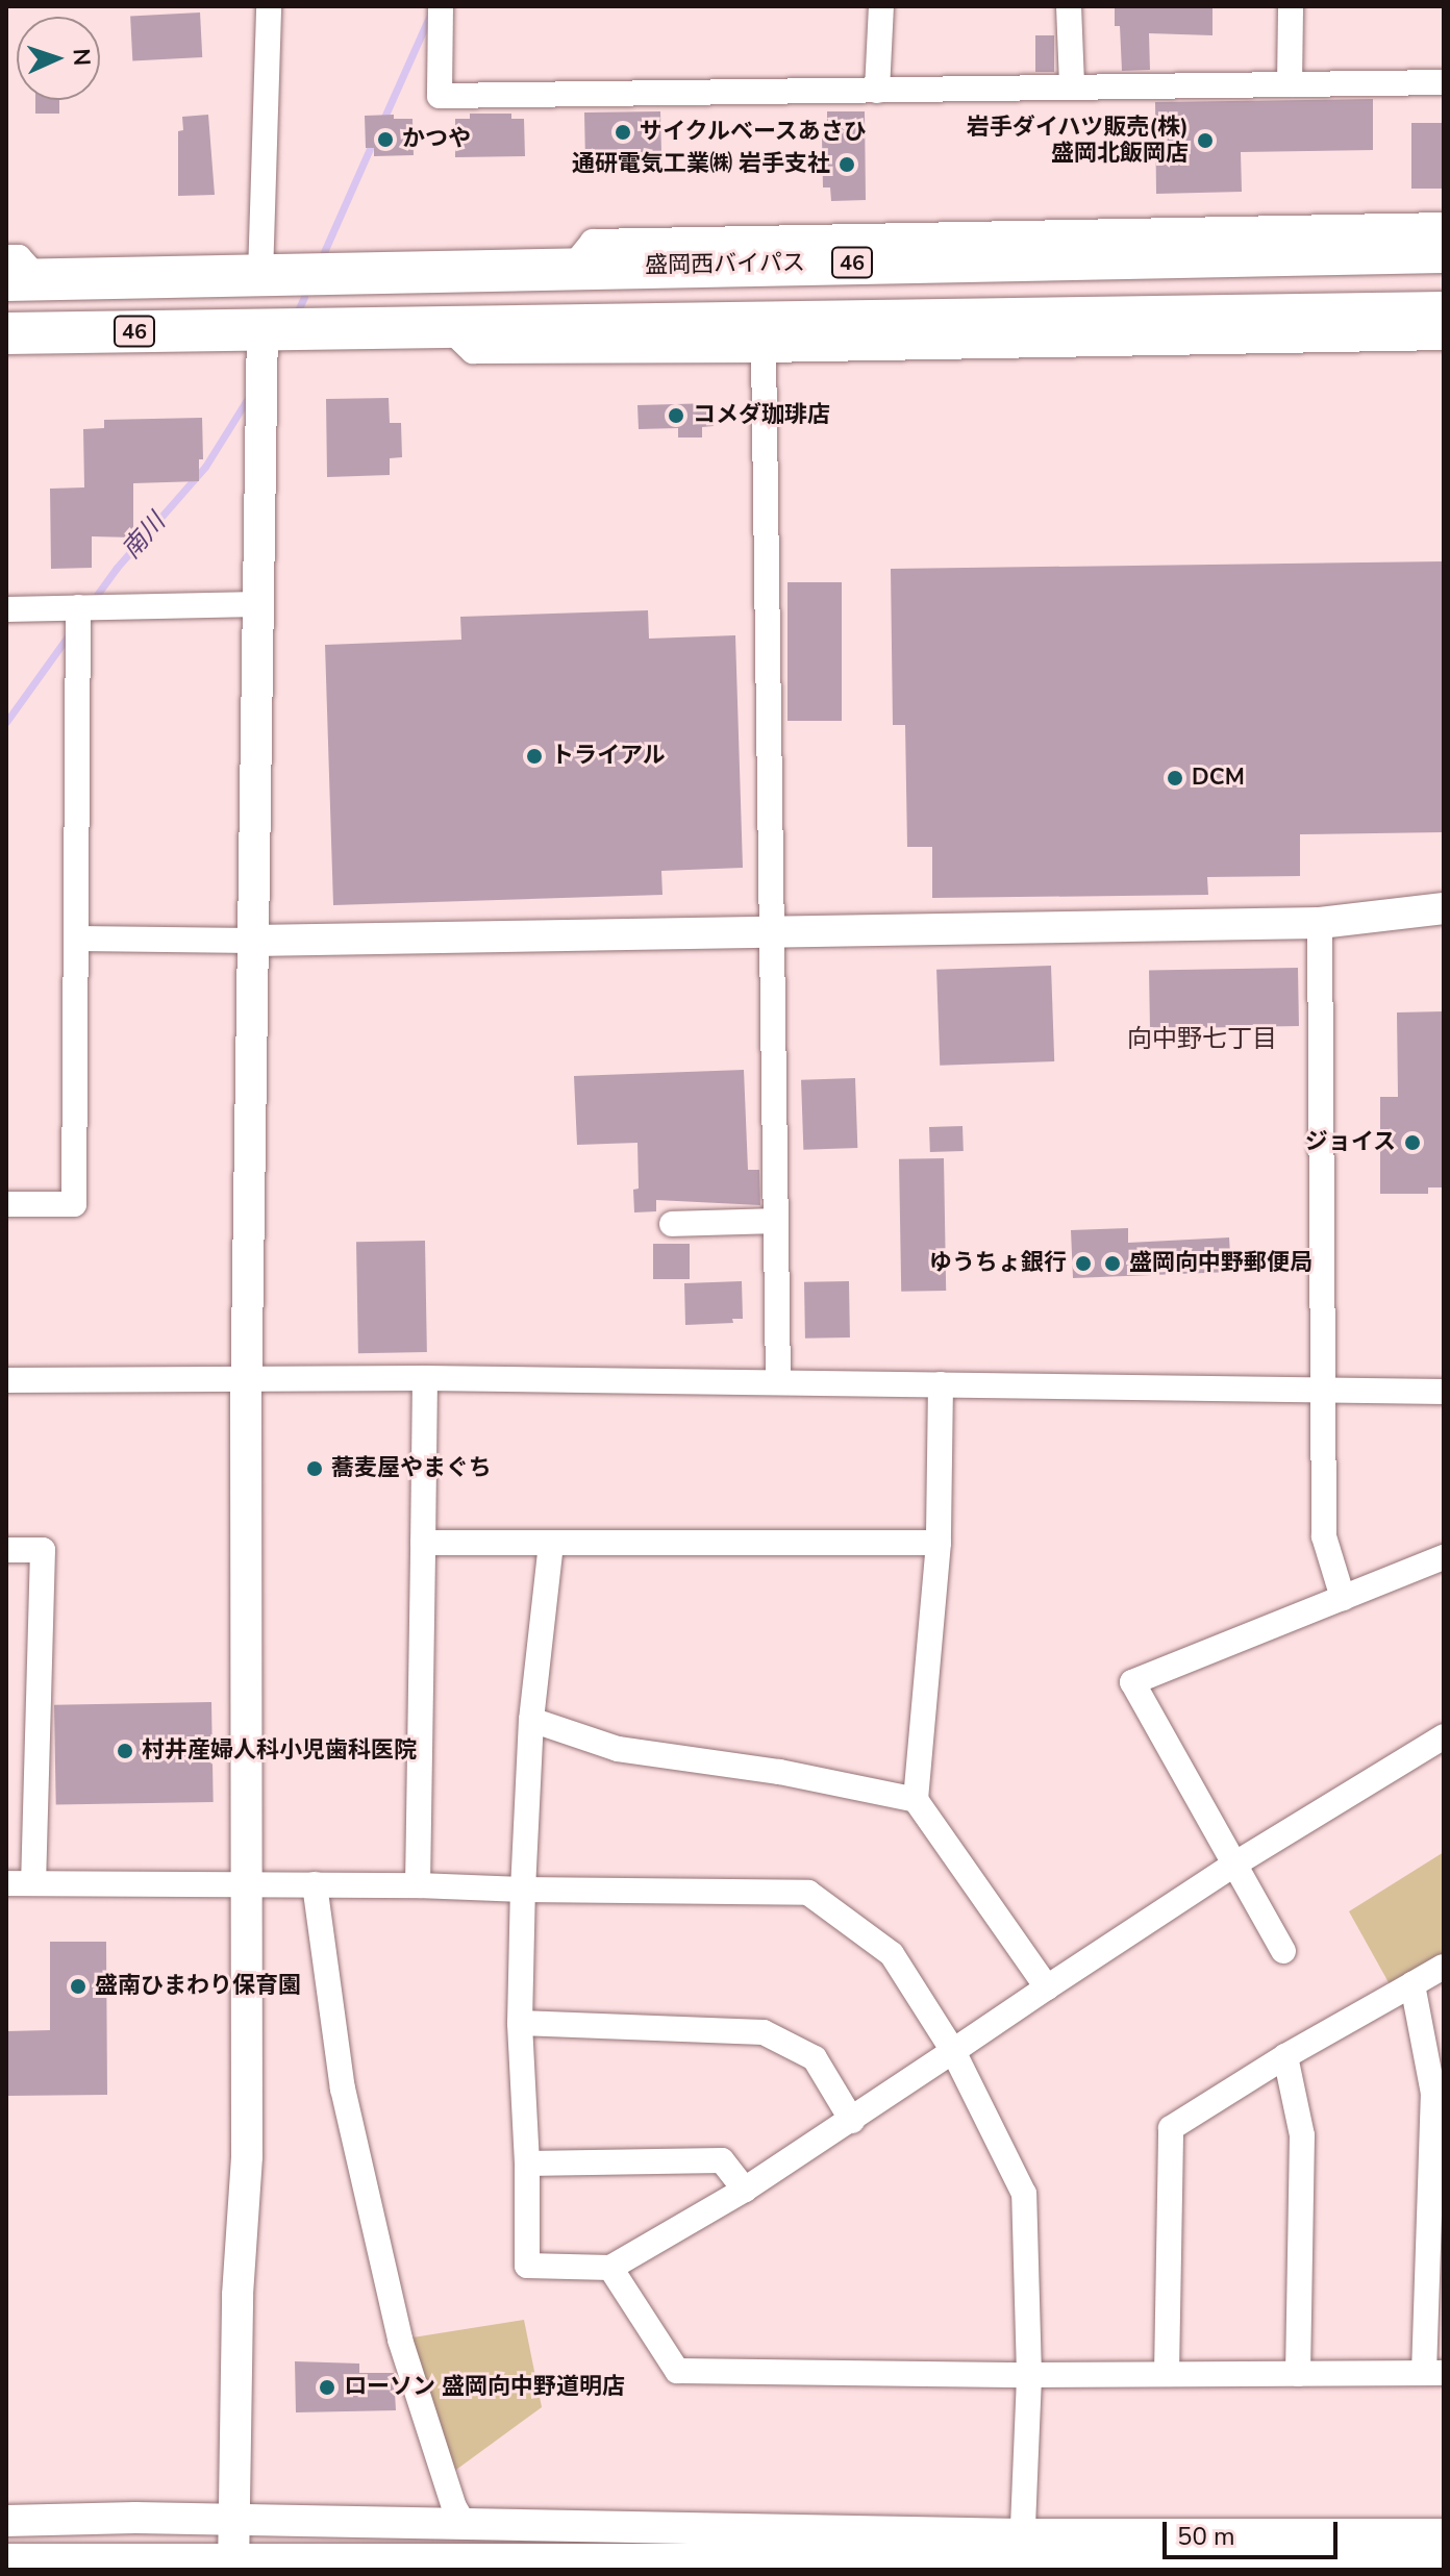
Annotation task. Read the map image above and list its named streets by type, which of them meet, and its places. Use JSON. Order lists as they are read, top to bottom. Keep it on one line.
{"streets":{"highway":["46","盛岡西バイパス"]},"districts":["向中野七丁目"],"water":["南川"],"places":["サイクルベースあさひ","かつや","岩手ダイハツ販売(株) 盛岡北飯岡店","通研電気工業㈱ 岩手支社","コメダ珈琲店","トライアル","DCM","ジョイス","ゆうちょ銀行","盛岡向中野郵便局","蕎麦屋やまぐち","村井産婦人科小児歯科医院","盛南ひまわり保育園","ローソン 盛岡向中野道明店"],"scale_bar":"50 m","north":"right"}
